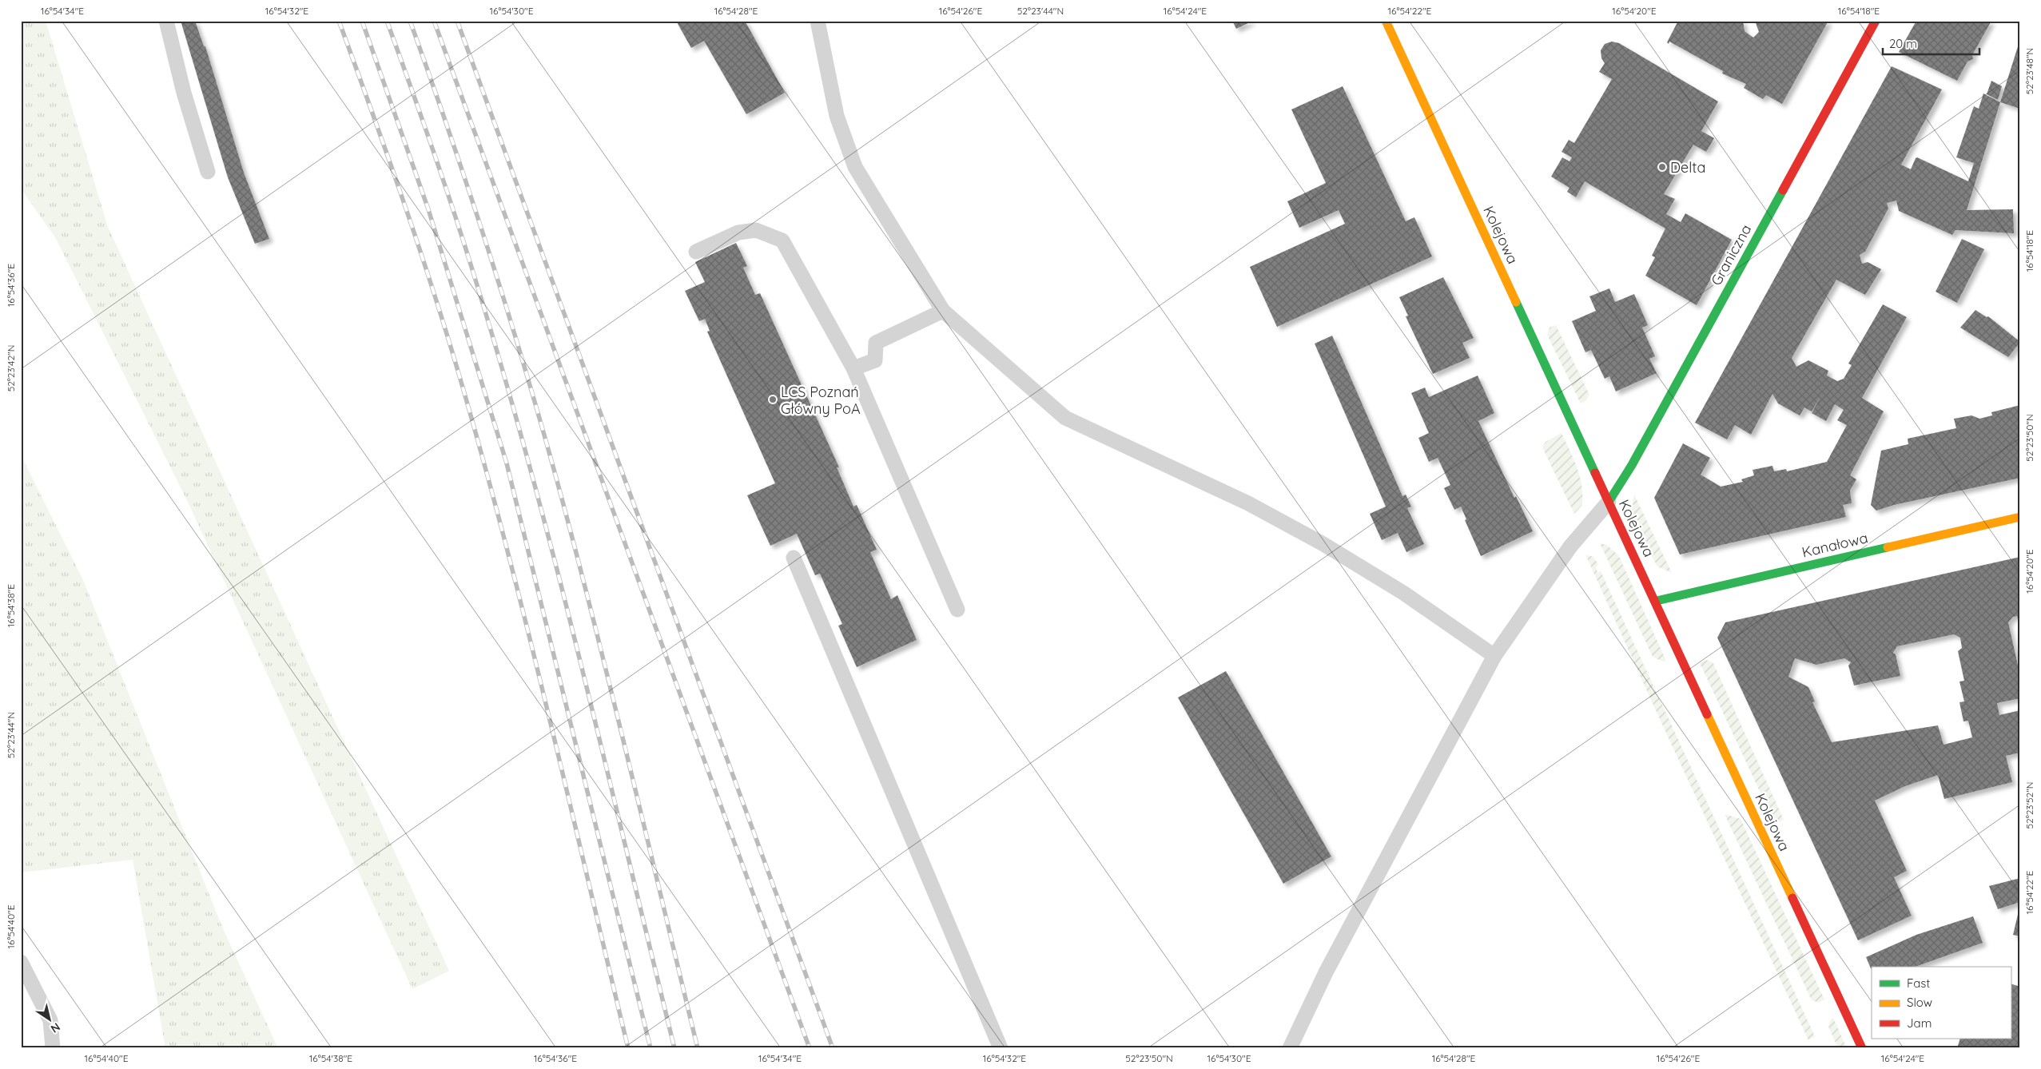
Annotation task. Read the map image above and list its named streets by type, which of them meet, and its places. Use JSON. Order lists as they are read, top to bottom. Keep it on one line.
{"streets":{"street":["Kolejowa","Graniczna","Kanałowa"]},"crossings":[["Kolejowa","Graniczna"],["Kolejowa","Kanałowa"]],"places":["Delta","LCS Poznań Główny PoA"],"legend":["Fast","Slow","Jam"],"scale_bar":"20 m","north":"bottom right","coordinates":["16°54'34\"E","16°54'32\"E","16°54'30\"E","16°54'28\"E","16°54'26\"E","52°23'44\"N","16°54'24\"E","16°54'22\"E","16°54'20\"E","16°54'18\"E","52°23'48\"N","16°54'36\"E","52°23'42\"N","52°23'50\"N","16°54'38\"E","52°23'52\"N","16°54'40\"E"]}
